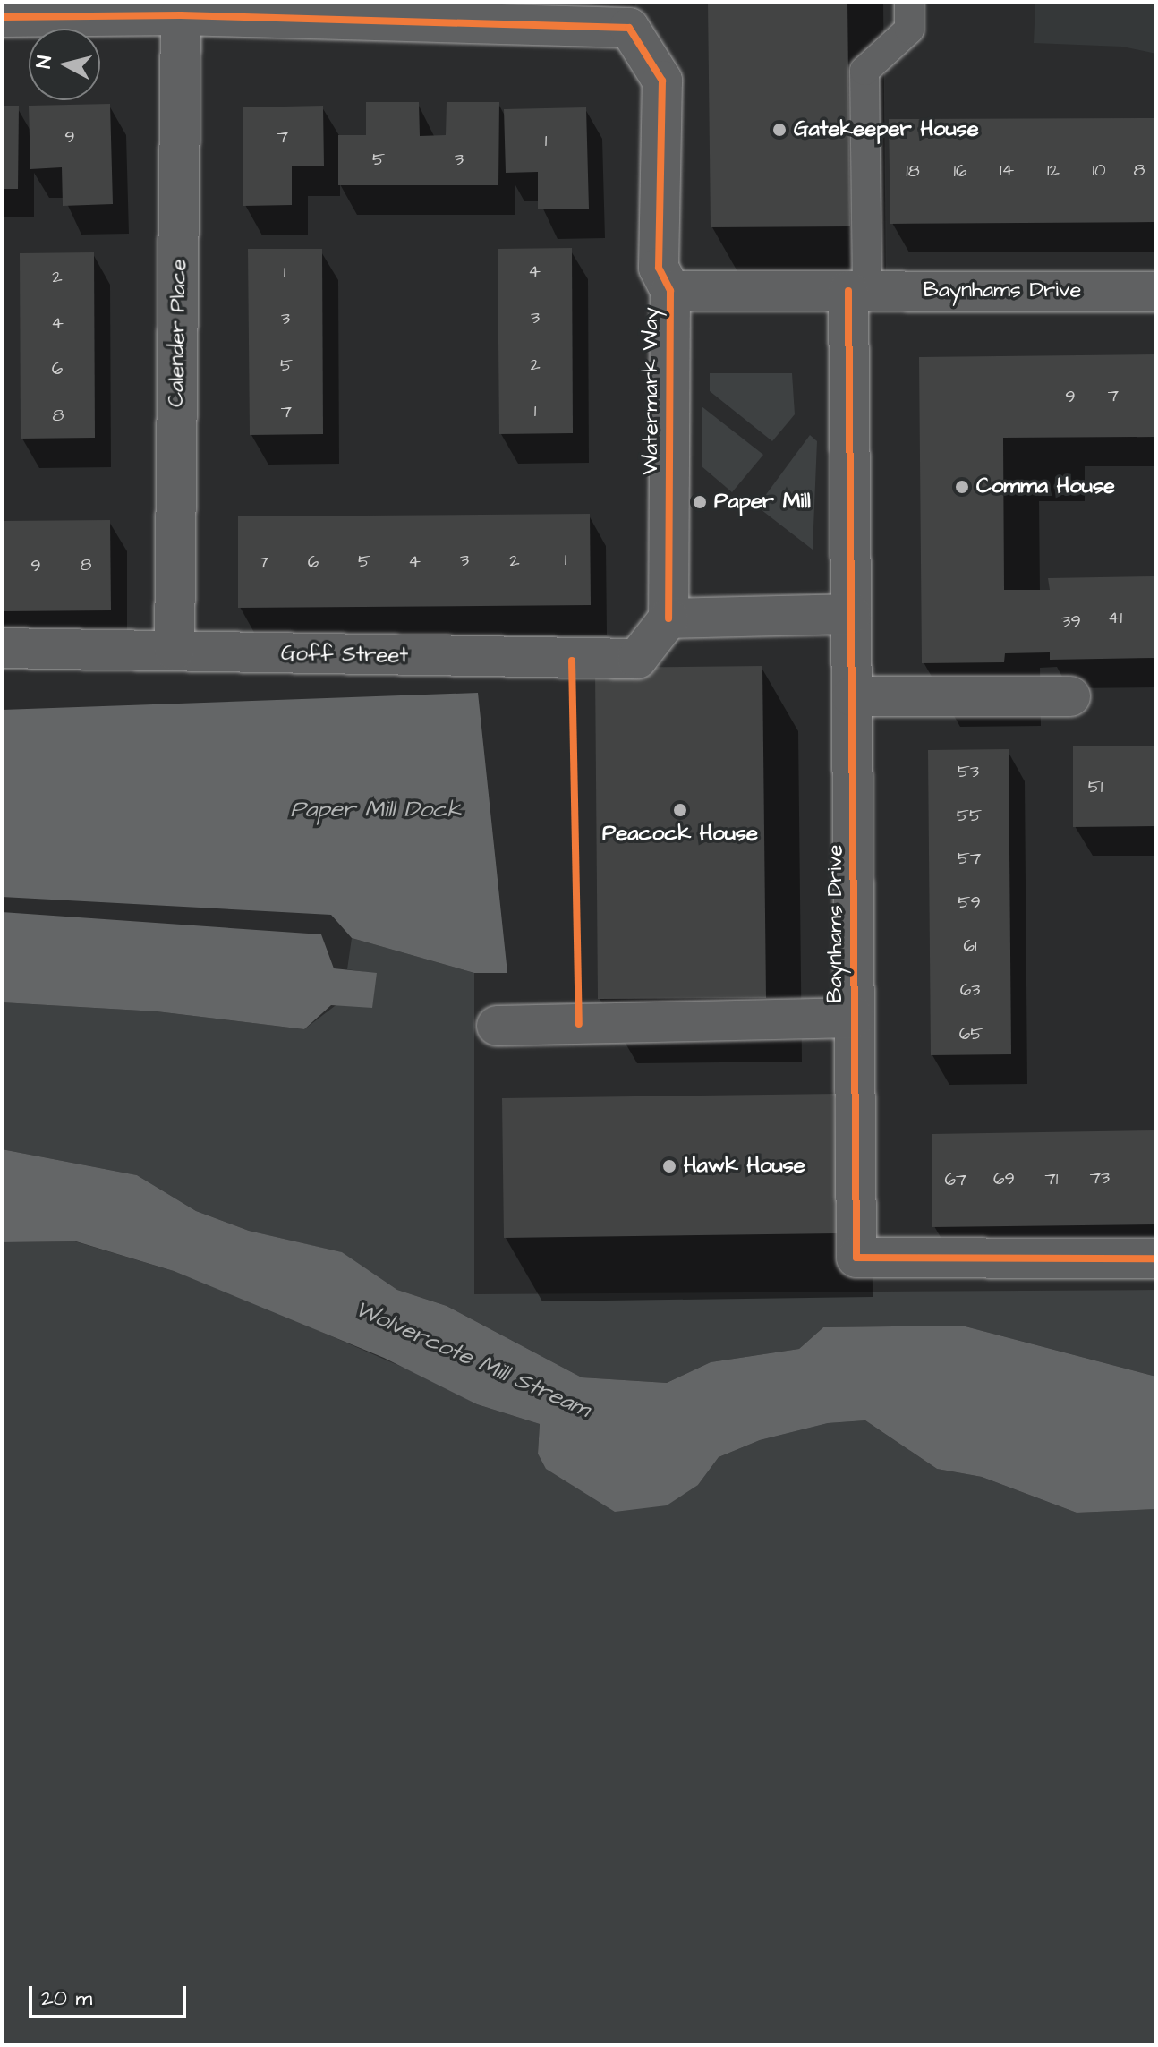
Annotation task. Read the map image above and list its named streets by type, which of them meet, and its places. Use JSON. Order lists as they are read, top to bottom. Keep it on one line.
{"streets":{"street":["Baynhams Drive","Calender Place","Watermark Way","Goff Street"]},"crossings":[["Baynhams Drive","Watermark Way"],["Calender Place","Watermark Way"],["Calender Place","Goff Street"],["Watermark Way","Goff Street"]],"water":["Paper Mill Dock","Wolvercote Mill Stream"],"places":["Gatekeeper House","Comma House","Paper Mill","Peacock House","Hawk House"],"house_numbers":["9","7","1","5","3","14","12","10","8","18","16","4","1","2","3","3","4","2","5","6","7","9","1","7","8","1","3","2","5","4","7","6","8","9","41","39","53","51","55","57","59","61","63","65","73","69","71","67"],"scale_bar":"20 m","north":"left"}
